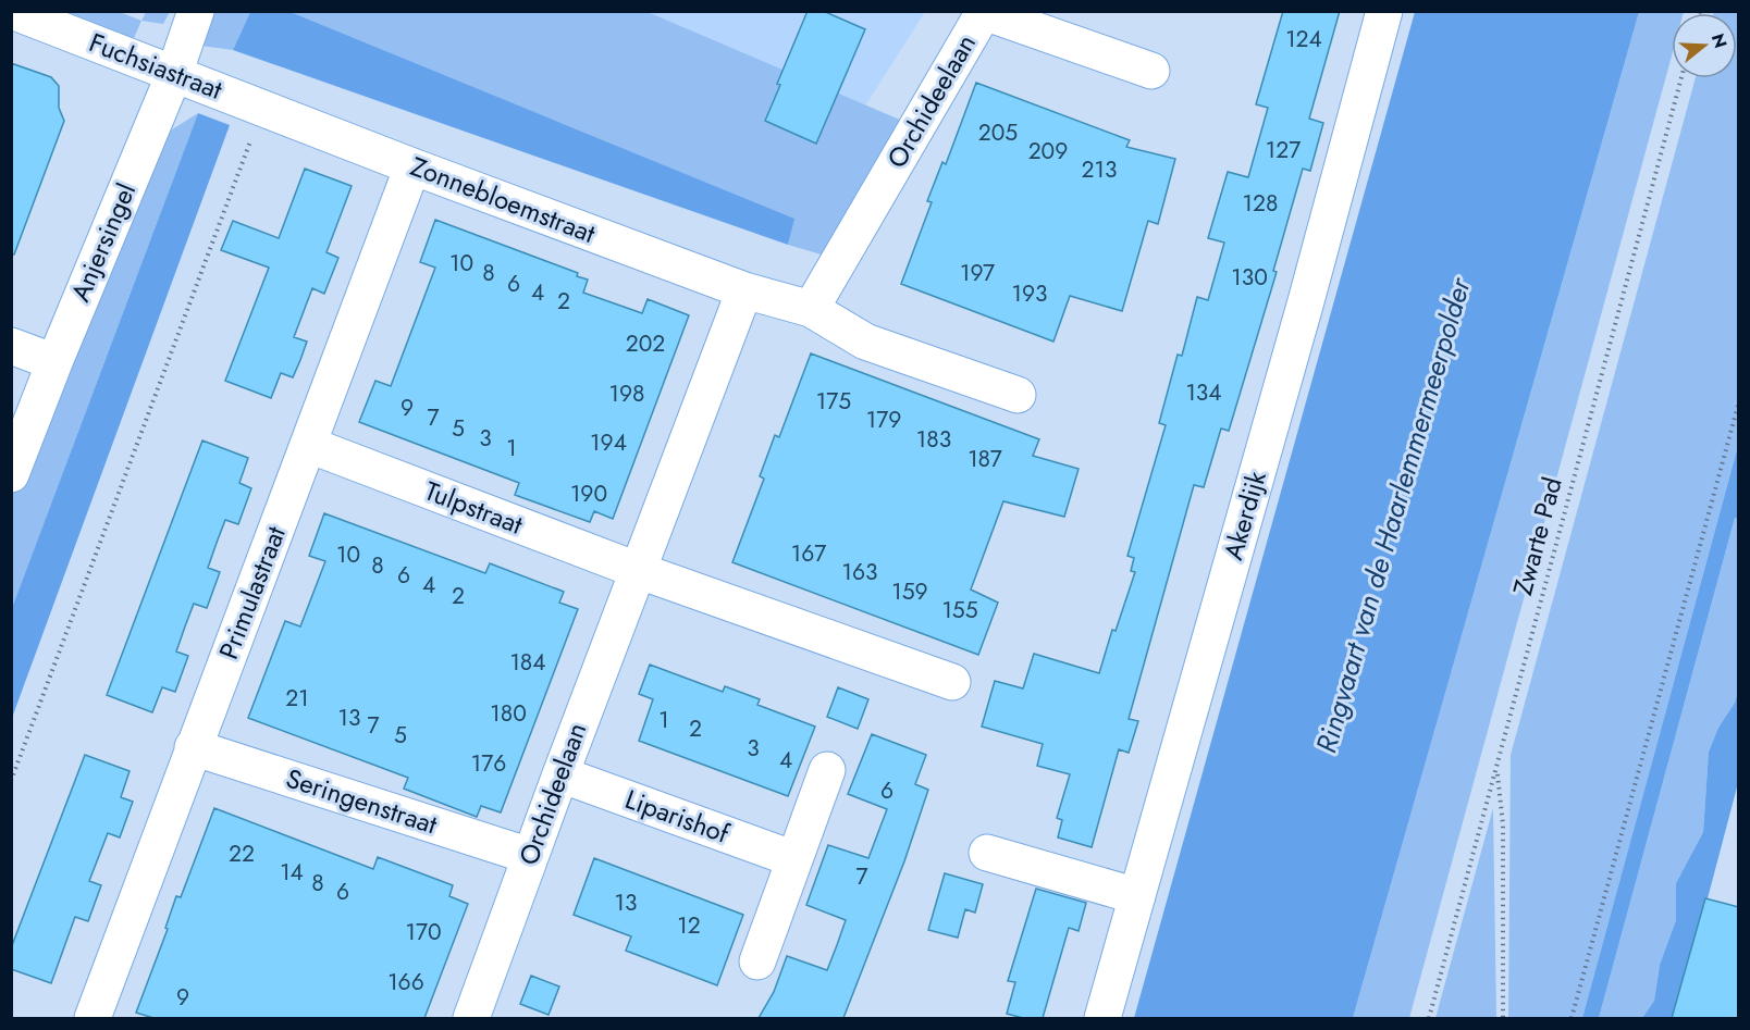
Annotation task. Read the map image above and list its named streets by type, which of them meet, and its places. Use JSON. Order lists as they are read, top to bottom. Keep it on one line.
{"streets":{"street":["Fuchsiastraat","Orchideelaan","Zonnebloemstraat","Anjersingel","Tulpstraat","Akerdijk","Primulastraat","Seringenstraat","Liparishof"],"path":["Zwarte Pad"]},"crossings":[["Fuchsiastraat","Zonnebloemstraat"],["Fuchsiastraat","Anjersingel"],["Orchideelaan","Zonnebloemstraat"],["Orchideelaan","Tulpstraat"],["Orchideelaan","Seringenstraat"],["Orchideelaan","Liparishof"],["Zonnebloemstraat","Primulastraat"],["Tulpstraat","Primulastraat"],["Primulastraat","Seringenstraat"]],"water":["Ringvaart van de Haarlemmermeerpolder"],"house_numbers":["124","205","127","209","213","128","10","8","197","130","6","4","193","2","202","134","198","175","9","7","179","5","3","183","194","1","187","190","167","10","8","163","6","4","159","2","155","184","21","180","13","1","7","2","5","3","4","176","6","22","14","7","8","6","13","12","170","166","9"],"north":"right"}
